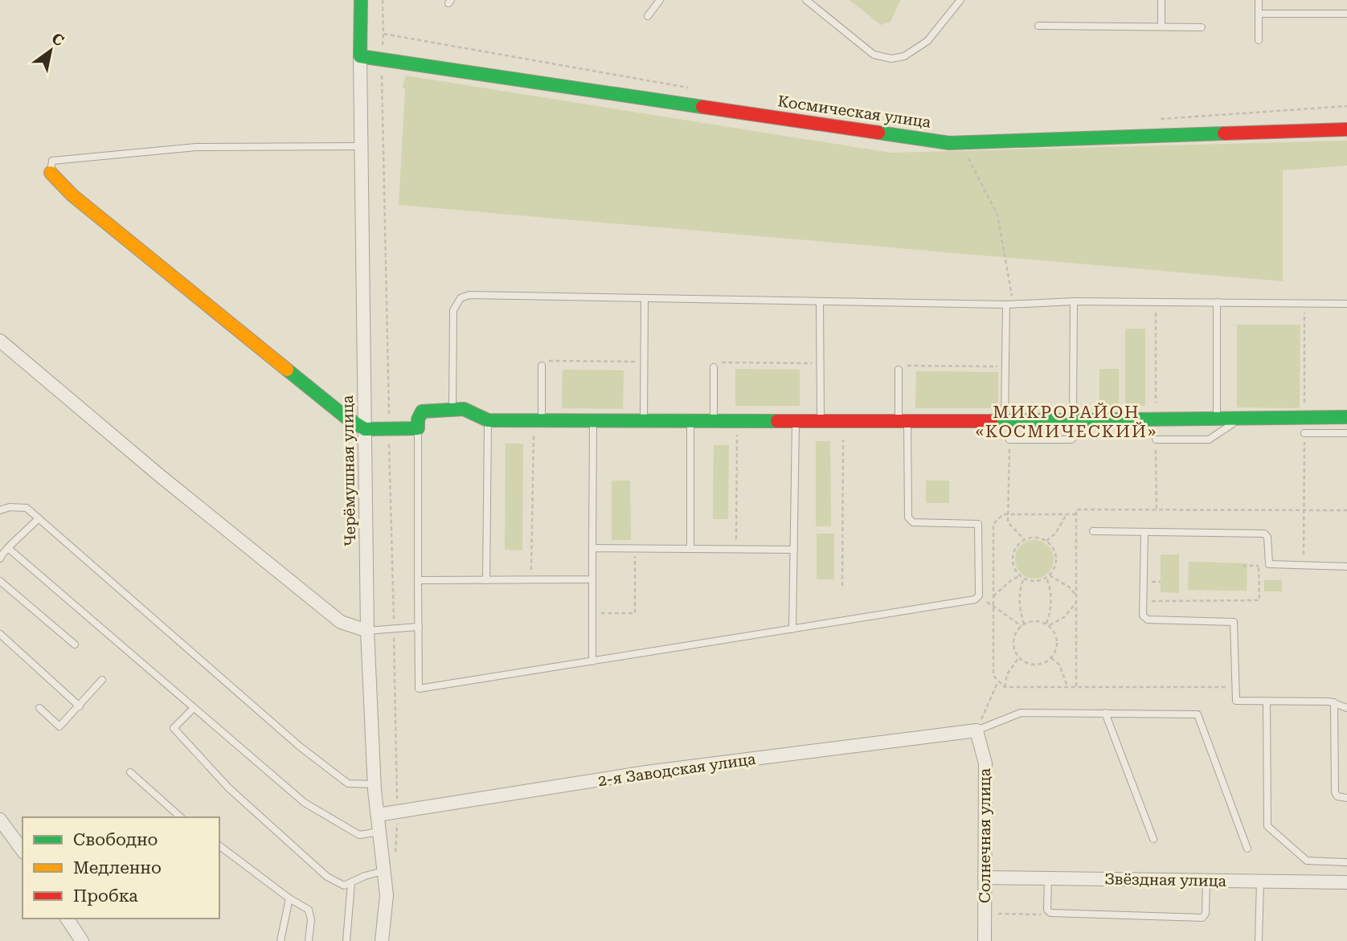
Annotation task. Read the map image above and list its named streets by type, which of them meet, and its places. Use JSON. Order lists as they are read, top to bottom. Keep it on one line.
{"streets":{"street":["Космическая улица","Черёмушная улица","2-я Заводская улица","Солнечная улица","Звёздная улица"]},"crossings":[["Космическая улица","Черёмушная улица"],["Черёмушная улица","2-я Заводская улица"],["2-я Заводская улица","Солнечная улица"],["Солнечная улица","Звёздная улица"]],"districts":["МИКРОРАЙОН «КОСМИЧЕСКИЙ»"],"legend":["Свободно","Медленно","Пробка"],"north":"top right"}
